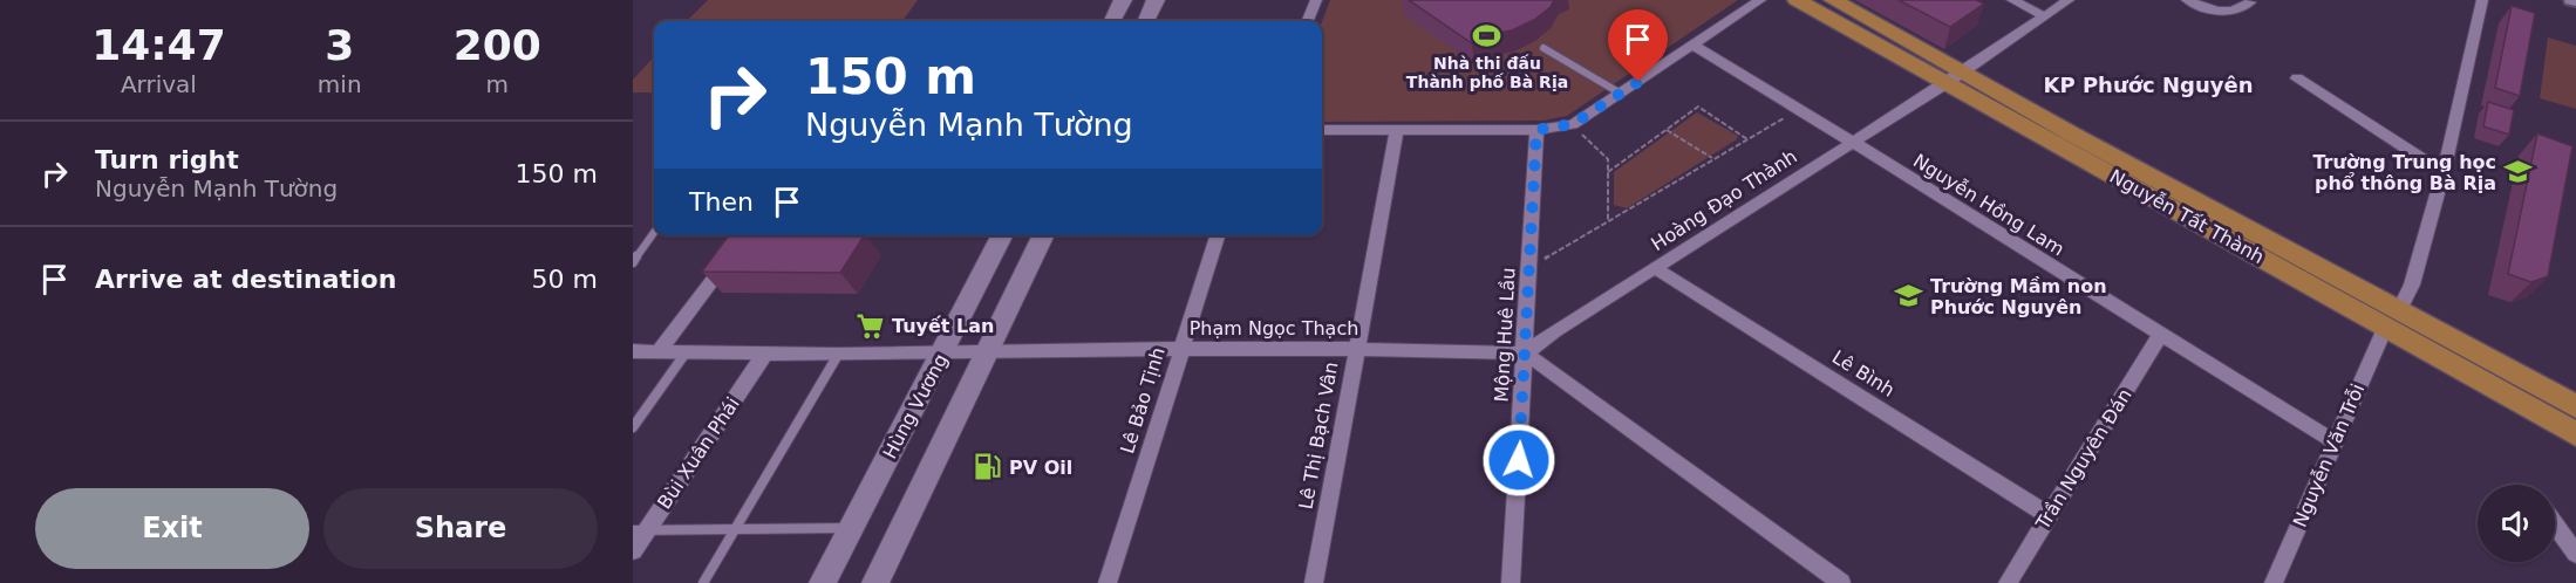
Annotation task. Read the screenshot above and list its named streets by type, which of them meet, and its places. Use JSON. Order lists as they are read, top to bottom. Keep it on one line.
{"streets":{"main road":["Nguyễn Tất Thành","Hùng Vương"],"street":["Hoàng Đạo Thành","Nguyễn Hồng Lam","Phạm Ngọc Thạch","Mộng Huê Lầu","Lê Bình","Lê Bảo Tịnh","Lê Thị Bạch Vân","Bùi Xuân Phái","Nguyễn Văn Trỗi","Trần Nguyên Đán"]},"crossings":[["Hoàng Đạo Thành","Nguyễn Hồng Lam"],["Hoàng Đạo Thành","Nguyễn Tất Thành"],["Hoàng Đạo Thành","Phạm Ngọc Thạch"],["Hoàng Đạo Thành","Mộng Huê Lầu"],["Hoàng Đạo Thành","Lê Bình"],["Nguyễn Hồng Lam","Nguyễn Văn Trỗi"],["Nguyễn Hồng Lam","Trần Nguyên Đán"],["Nguyễn Tất Thành","Nguyễn Văn Trỗi"],["Phạm Ngọc Thạch","Mộng Huê Lầu"],["Phạm Ngọc Thạch","Lê Bảo Tịnh"],["Phạm Ngọc Thạch","Hùng Vương"],["Phạm Ngọc Thạch","Lê Thị Bạch Vân"],["Phạm Ngọc Thạch","Bùi Xuân Phái"],["Lê Bình","Trần Nguyên Đán"]],"districts":["KP Phước Nguyên"],"places":{"sports":["Nhà thi đấu Thành phố Bà Rịa"],"school or university":["Trường Trung học phổ thông Bà Rịa","Trường Mầm non Phước Nguyên"],"supermarket":["Tuyết Lan"],"fuel station":["PV Oil"]},"page":{"eta":["14:47","Arrival","3","min","200","m"],"turn":["150 m","Nguyễn Mạnh Tường"],"list":[{"name":"Turn right","note":"Nguyễn Mạnh Tường","value":"150 m"},{"name":"Arrive at destination","value":"50 m"}],"then":"Then","buttons":["Exit","Share"]}}
